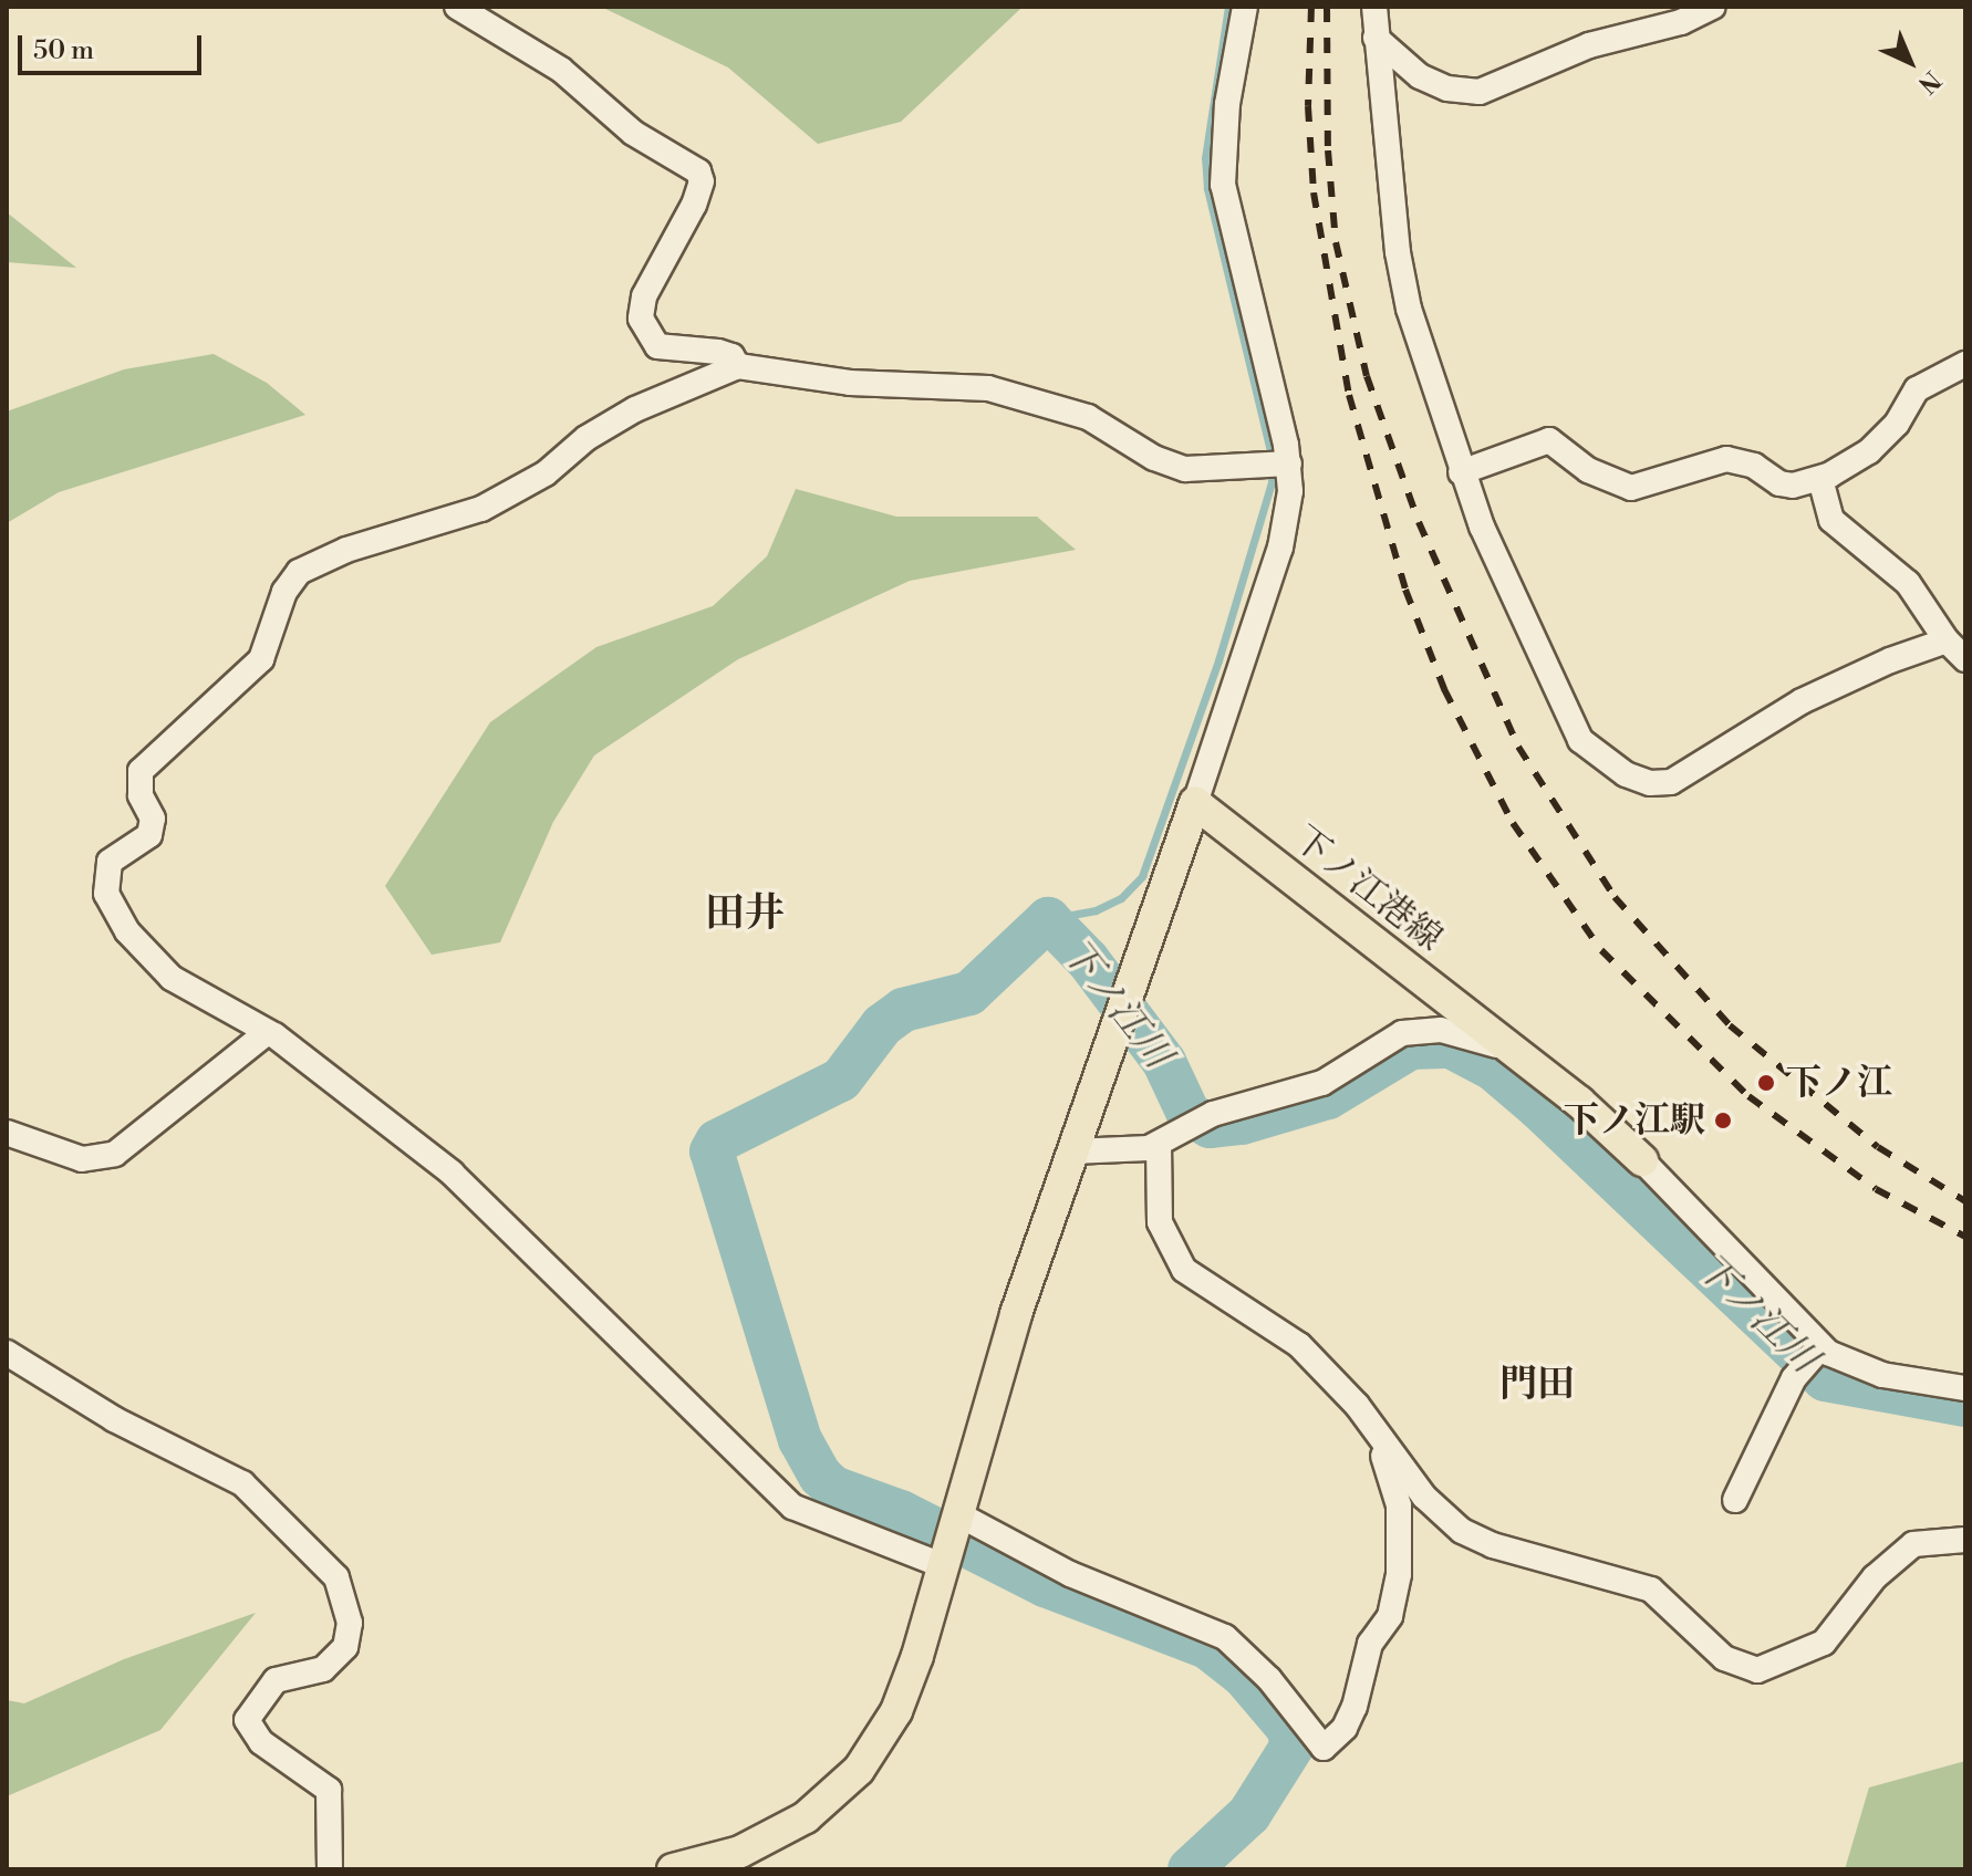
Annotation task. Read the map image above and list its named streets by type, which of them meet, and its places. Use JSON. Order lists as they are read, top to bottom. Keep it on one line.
{"streets":{"main road":["下ノ江港線"]},"districts":["田井","門田"],"water":["下ノ江川"],"places":["下ノ江","下ノ江駅"],"scale_bar":"50 m","north":"bottom right"}
